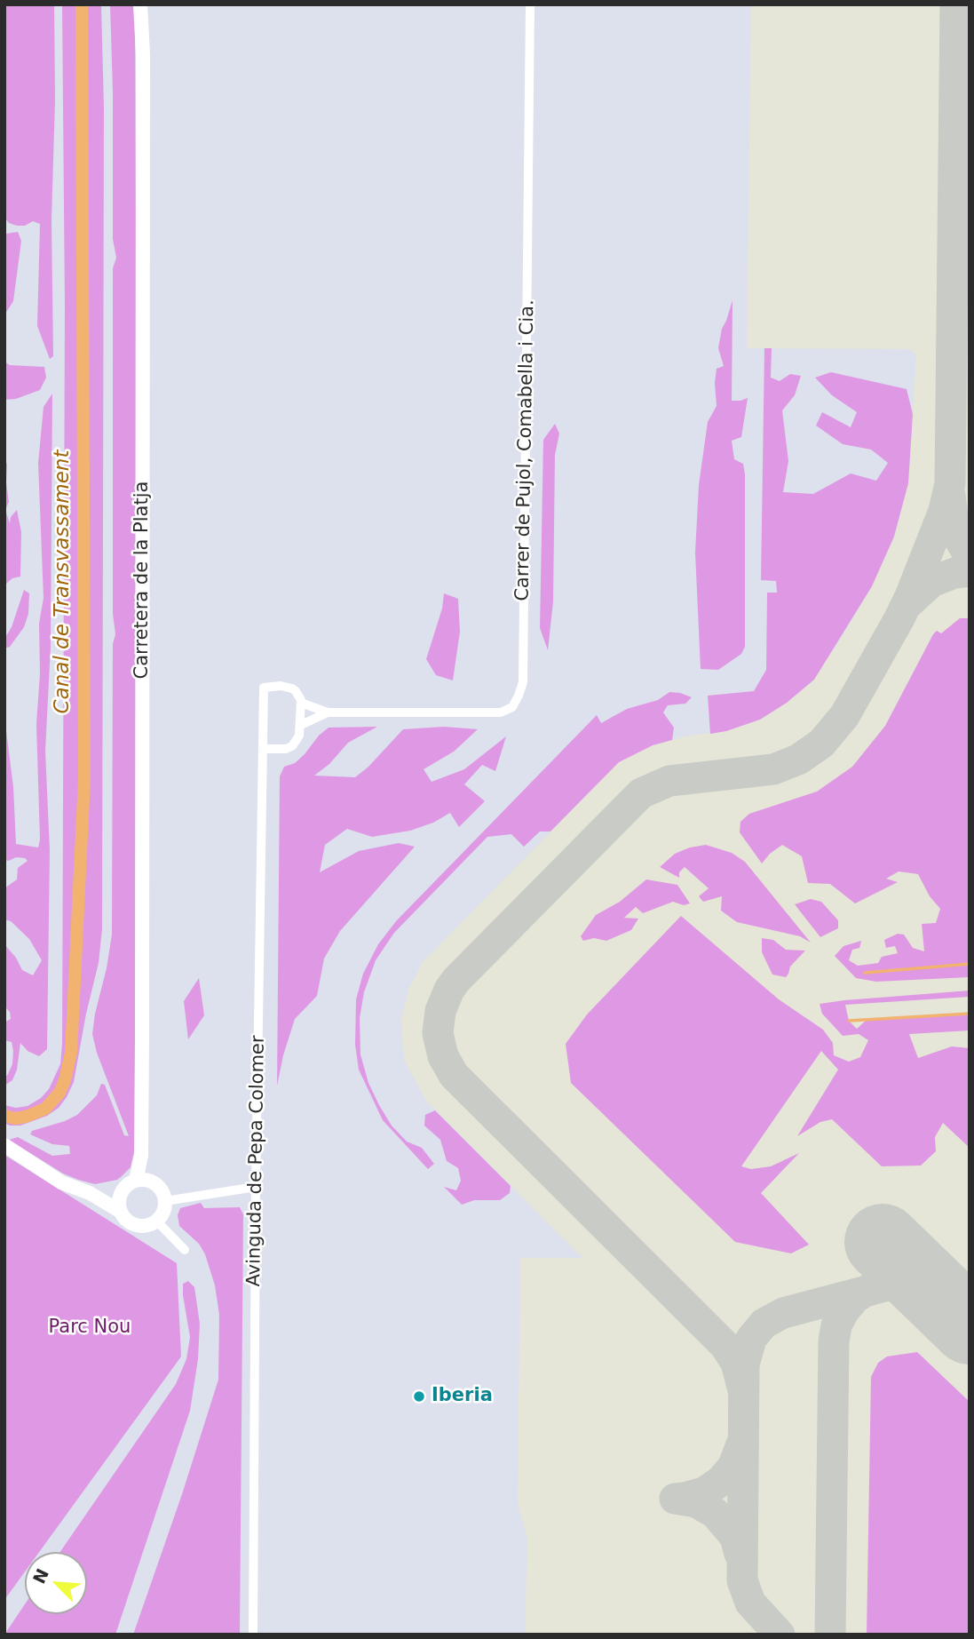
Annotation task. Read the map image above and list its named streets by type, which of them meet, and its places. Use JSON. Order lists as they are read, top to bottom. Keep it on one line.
{"streets":{"street":["Carrer de Pujol, Comabella i Cia.","Carretera de la Platja","Avinguda de Pepa Colomer"]},"crossings":[["Carrer de Pujol, Comabella i Cia.","Avinguda de Pepa Colomer"]],"water":["Canal de Transvassament"],"parks":["Parc Nou"],"places":["Iberia"],"north":"top left"}
